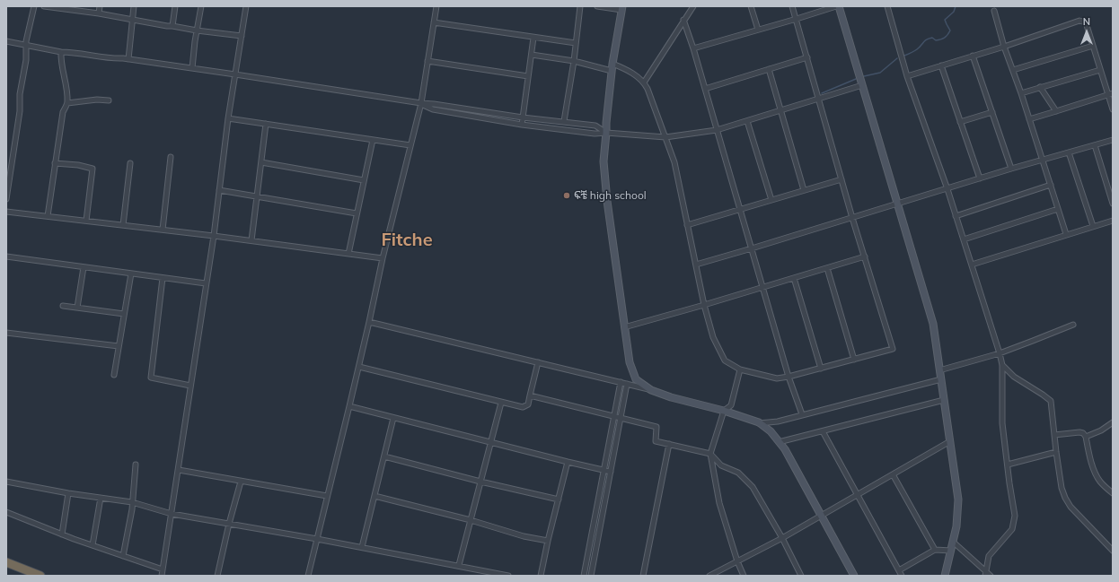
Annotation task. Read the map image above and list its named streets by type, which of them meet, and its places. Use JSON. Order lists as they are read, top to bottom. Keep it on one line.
{"districts":["Fitche"],"places":["ፍቼ high school"],"north":"top"}
